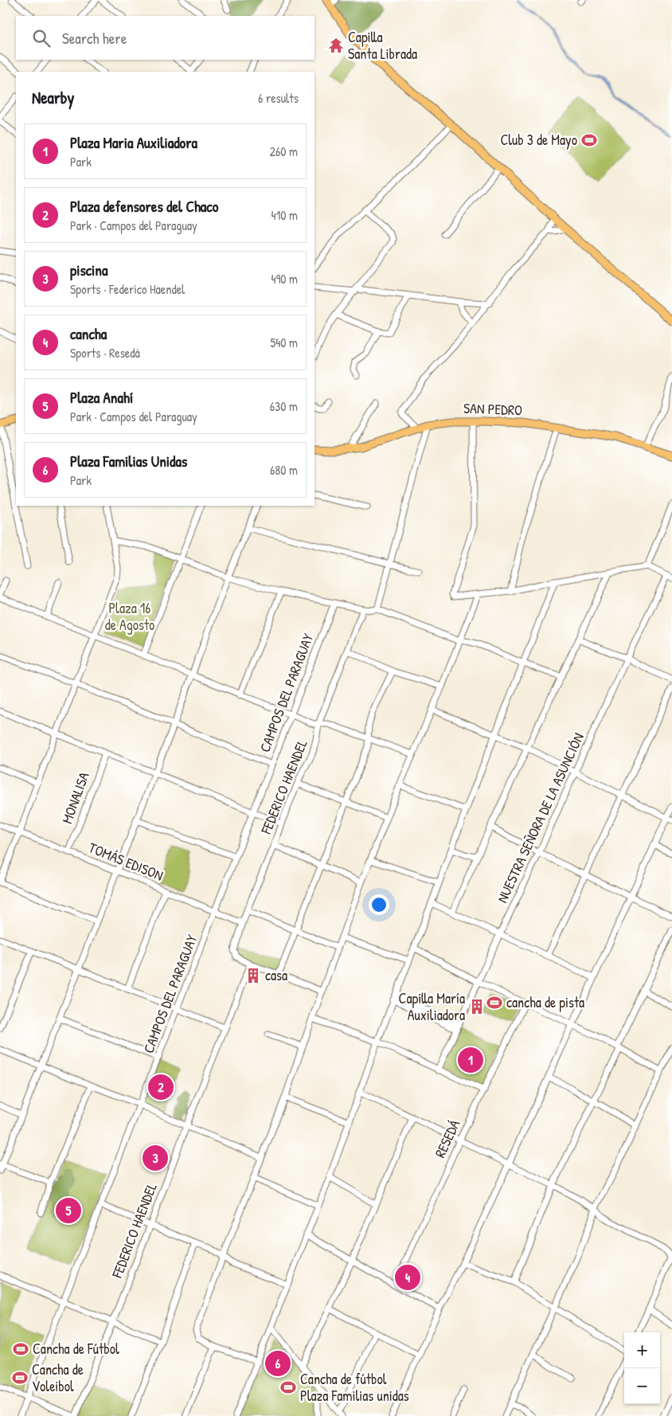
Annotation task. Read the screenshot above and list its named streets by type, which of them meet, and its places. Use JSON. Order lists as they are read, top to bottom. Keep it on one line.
{"streets":{"main road":["SAN PEDRO"],"street":["CAMPOS DEL PARAGUAY","FEDERICO HAENDEL","MONALISA","NUESTRA SEÑORA DE LA ASUNCIÓN","TOMÁS EDISON","RESEDÁ"]},"crossings":[["CAMPOS DEL PARAGUAY","TOMÁS EDISON"],["FEDERICO HAENDEL","TOMÁS EDISON"],["MONALISA","TOMÁS EDISON"]],"parks":["Plaza 16 de Agosto"],"places":{"temple":["Capilla Santa Librada"],"sports":["Club 3 de Mayo","cancha de pista","Cancha de Fútbol","Cancha de Voleibol","Cancha de fútbol Plaza Familias unidas"],"building":["casa","Capilla María Auxiliadora"]},"page":{"search":"Search here","heading":["Nearby","6 results"],"list":[{"mark":"1","name":"Plaza Maria Auxiliadora","note":"Park","value":"260 m"},{"mark":"2","name":"Plaza defensores del Chaco","note":"Park · Campos del Paraguay","value":"410 m"},{"mark":"3","name":"piscina","note":"Sports · Federico Haendel","value":"490 m"},{"mark":"4","name":"cancha","note":"Sports · Resedá","value":"540 m"},{"mark":"5","name":"Plaza Anahí","note":"Park · Campos del Paraguay","value":"630 m"},{"mark":"6","name":"Plaza Familias Unidas","note":"Park","value":"680 m"}],"pins":["1","2","3","5","4","6"],"map_buttons":["+","−"]}}
